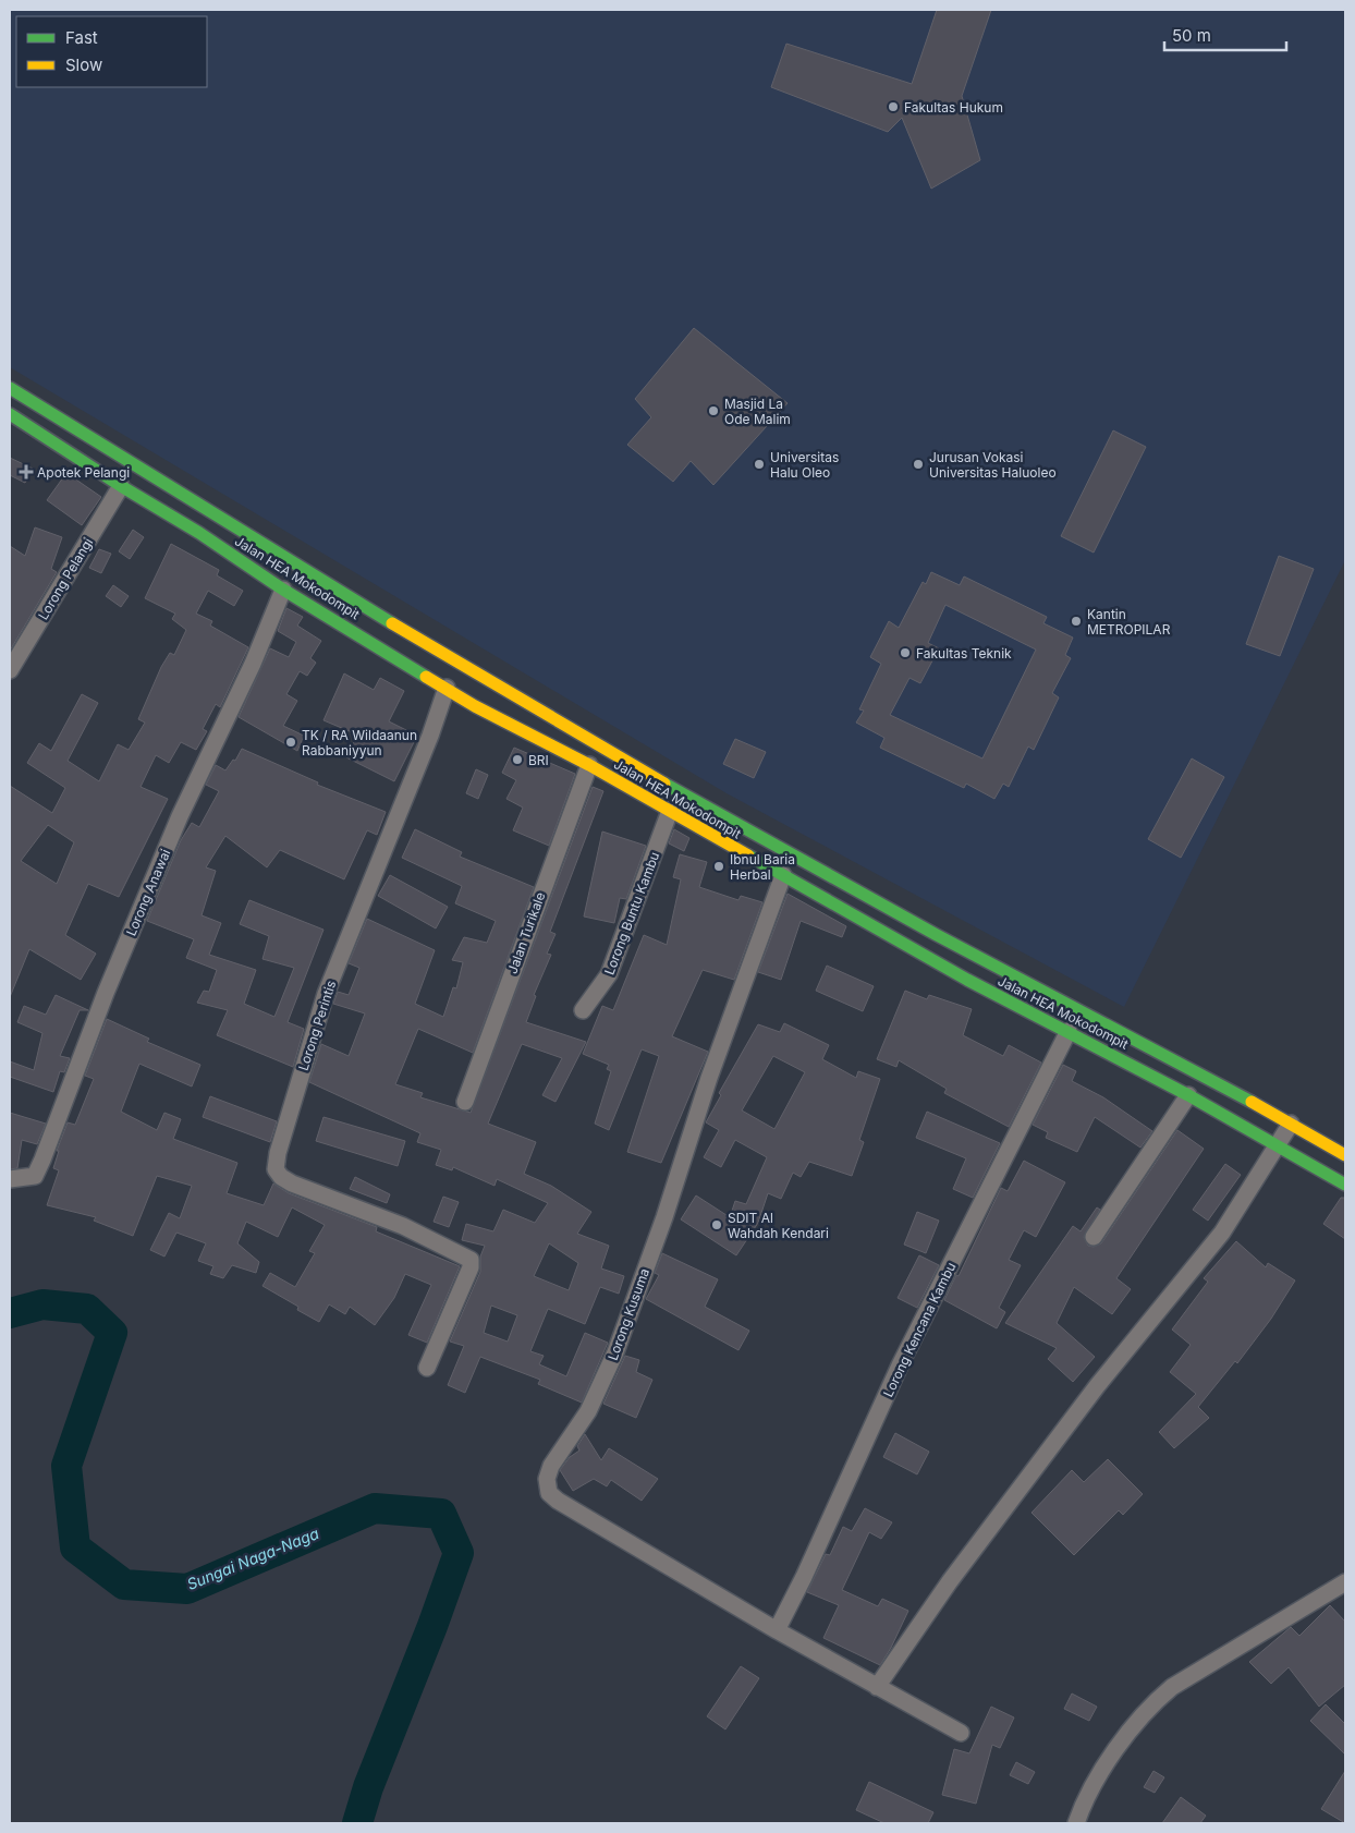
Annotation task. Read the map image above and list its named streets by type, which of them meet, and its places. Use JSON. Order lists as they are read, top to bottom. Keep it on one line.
{"streets":{"street":["Jalan HEA Mokodompit","Lorong Pelangi","Lorong Anawai","Lorong Buntu Kambu","Jalan Turikale","Lorong Perintis","Lorong Kusuma","Lorong Kencana Kambu"]},"crossings":[["Jalan HEA Mokodompit","Lorong Pelangi"],["Jalan HEA Mokodompit","Lorong Anawai"],["Jalan HEA Mokodompit","Lorong Buntu Kambu"],["Jalan HEA Mokodompit","Jalan Turikale"],["Jalan HEA Mokodompit","Lorong Perintis"],["Jalan HEA Mokodompit","Lorong Kusuma"],["Jalan HEA Mokodompit","Lorong Kencana Kambu"],["Lorong Kusuma","Lorong Kencana Kambu"]],"water":["Sungai Naga-Naga"],"places":{"other":["Fakultas Hukum","Masjid La Ode Malim","Universitas Halu Oleo","Jurusan Vokasi Universitas Haluoleo","Kantin METROPILAR","Fakultas Teknik","TK / RA Wildaanun Rabbaniyyun","BRI","Ibnul Baria Herbal","SDIT Al Wahdah Kendari"],"health":["Apotek Pelangi"]},"legend":["Fast","Slow"],"scale_bar":"50 m"}
